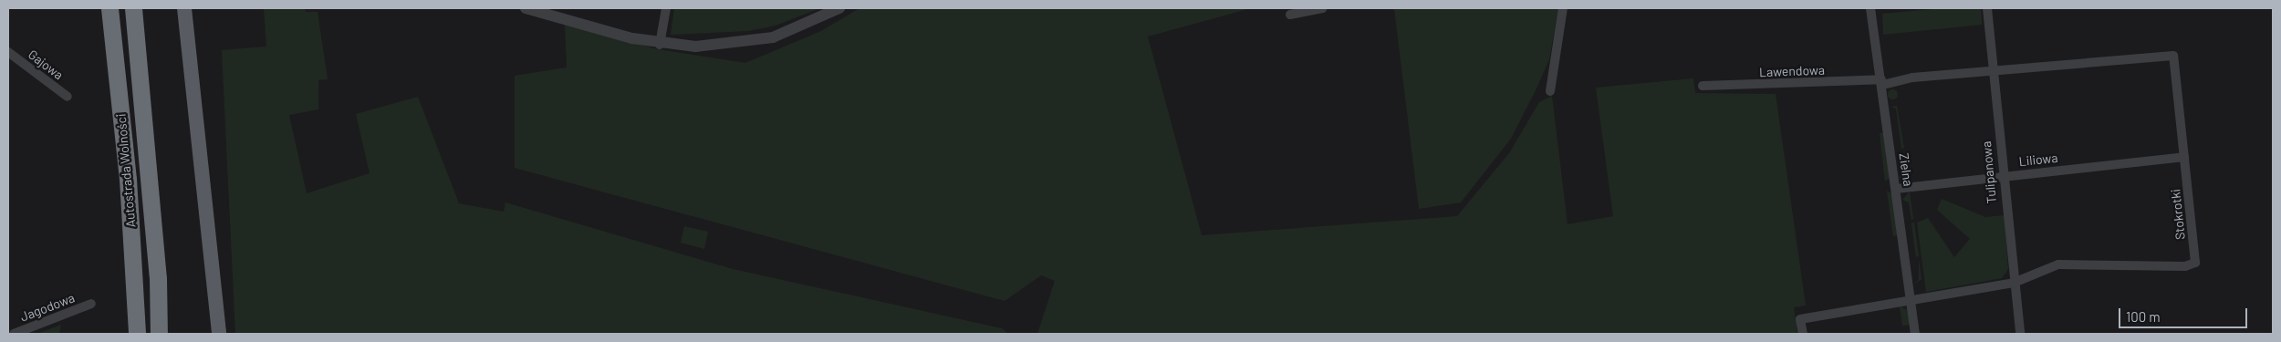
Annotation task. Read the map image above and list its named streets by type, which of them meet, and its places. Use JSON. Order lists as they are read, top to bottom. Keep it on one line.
{"streets":{"highway":["Autostrada Wolności"],"street":["Gajowa","Lawendowa","Liliowa","Zielna","Tulipanowa","Stokrotki","Jagodowa"]},"crossings":[["Lawendowa","Zielna"],["Lawendowa","Tulipanowa"],["Lawendowa","Stokrotki"],["Liliowa","Zielna"],["Liliowa","Tulipanowa"],["Liliowa","Stokrotki"],["Zielna","Stokrotki"],["Tulipanowa","Stokrotki"]],"scale_bar":"100 m"}
